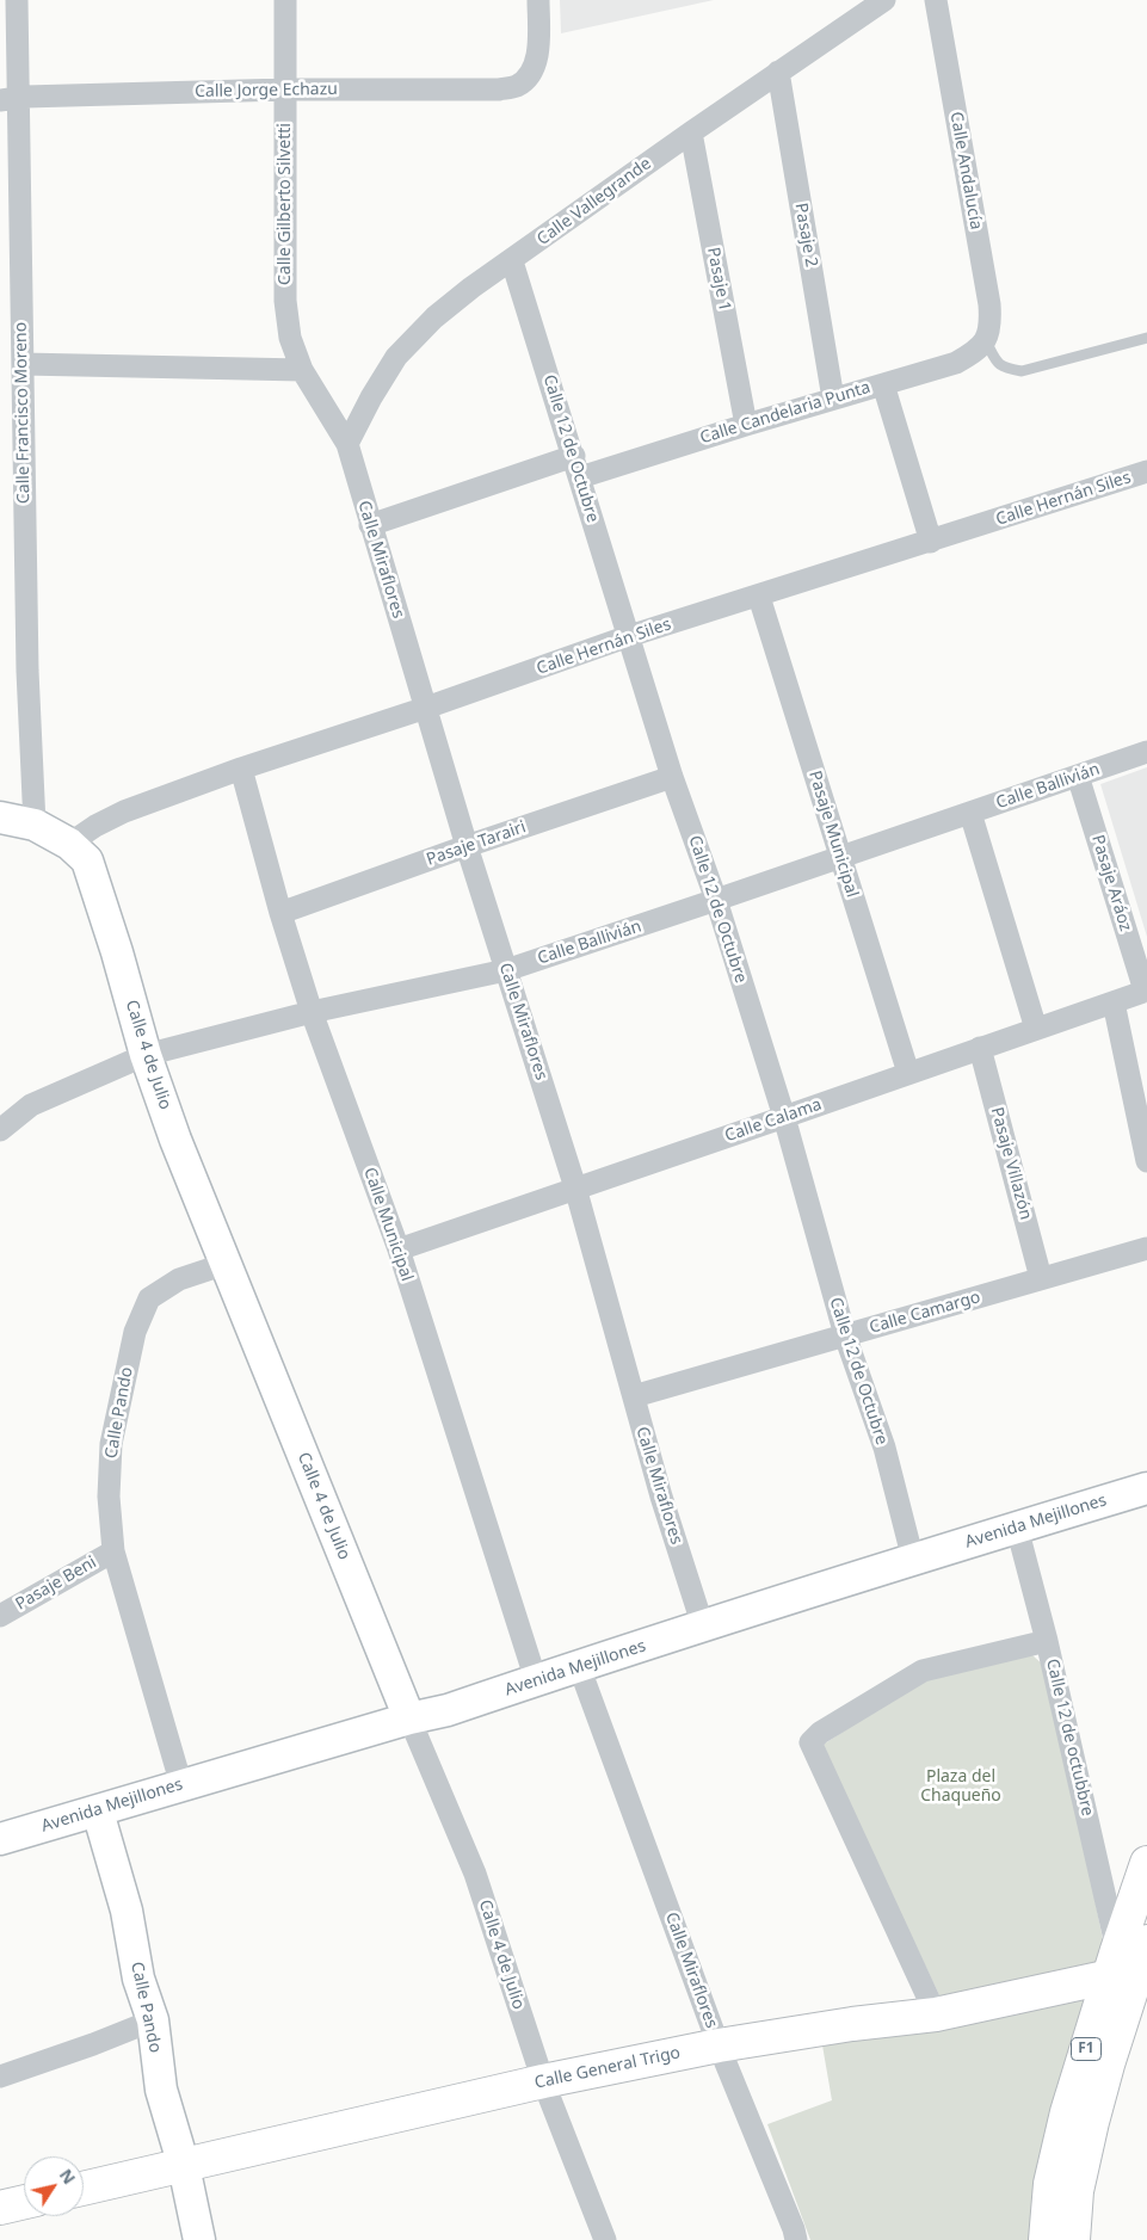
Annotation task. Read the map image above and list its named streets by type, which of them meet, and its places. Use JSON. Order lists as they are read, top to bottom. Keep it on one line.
{"streets":{"main road":["F1","Calle General Trigo"],"street":["Calle Jorge Echazu","Calle Andalucía","Calle Vallegrande","Calle Gilberto Silvetti","Pasaje 2","Pasaje 1","Calle Francisco Moreno","Calle Candelaria Punta","Calle 12 de Octubre","Calle Hernán Siles","Calle Miraflores","Calle Ballivián","Pasaje Municipal","Pasaje Tarairi","Pasaje Aráoz","Calle 4 de Julio","Calle Calama","Pasaje Villazón","Calle Municipal","Calle Camargo","Calle Pando","Avenida Mejillones","Pasaje Beni","Calle 12 de octubbre"]},"crossings":[["Calle Jorge Echazu","Calle Gilberto Silvetti"],["Calle Jorge Echazu","Calle Francisco Moreno"],["Calle Andalucía","Calle Candelaria Punta"],["Calle Vallegrande","Pasaje 2"],["Calle Vallegrande","Pasaje 1"],["Calle Vallegrande","Calle 12 de Octubre"],["Calle Vallegrande","Calle Miraflores"],["Calle Gilberto Silvetti","Calle Miraflores"],["Pasaje 2","Calle Candelaria Punta"],["Pasaje 1","Calle Candelaria Punta"],["Calle Francisco Moreno","Calle 4 de Julio"],["Calle Candelaria Punta","Calle 12 de Octubre"],["Calle Candelaria Punta","Calle Miraflores"],["Calle 12 de Octubre","Calle Hernán Siles"],["Calle 12 de Octubre","Calle Ballivián"],["Calle 12 de Octubre","Pasaje Tarairi"],["Calle 12 de Octubre","Calle Calama"],["Calle 12 de Octubre","Calle Camargo"],["Calle 12 de Octubre","Avenida Mejillones"],["Calle Hernán Siles","Calle Miraflores"],["Calle Hernán Siles","Pasaje Municipal"],["Calle Hernán Siles","Calle 4 de Julio"],["Calle Hernán Siles","Calle Municipal"],["Calle Miraflores","Calle Ballivián"],["Calle Miraflores","Pasaje Tarairi"],["Calle Miraflores","Calle Calama"],["Calle Miraflores","Calle Camargo"],["Calle Miraflores","Avenida Mejillones"],["Calle Miraflores","Calle General Trigo"],["Calle Ballivián","Pasaje Municipal"],["Calle Ballivián","Pasaje Aráoz"],["Calle Ballivián","Calle 4 de Julio"],["Calle Ballivián","Calle Municipal"],["Pasaje Municipal","Calle Calama"],["Pasaje Tarairi","Calle Municipal"],["Pasaje Aráoz","Calle Calama"],["Calle 4 de Julio","Calle Pando"],["Calle 4 de Julio","Avenida Mejillones"],["Calle 4 de Julio","Calle General Trigo"],["Calle Calama","Pasaje Villazón"],["Calle Calama","Calle Municipal"],["Pasaje Villazón","Calle Camargo"],["Calle Municipal","Avenida Mejillones"],["Calle Pando","Avenida Mejillones"],["Calle Pando","Pasaje Beni"],["Calle Pando","Calle General Trigo"],["Avenida Mejillones","Calle 12 de octubbre"],["Calle 12 de octubbre","F1"],["Calle 12 de octubbre","Calle General Trigo"],["F1","Calle General Trigo"]],"parks":["Plaza del Chaqueño"],"north":"top right"}
